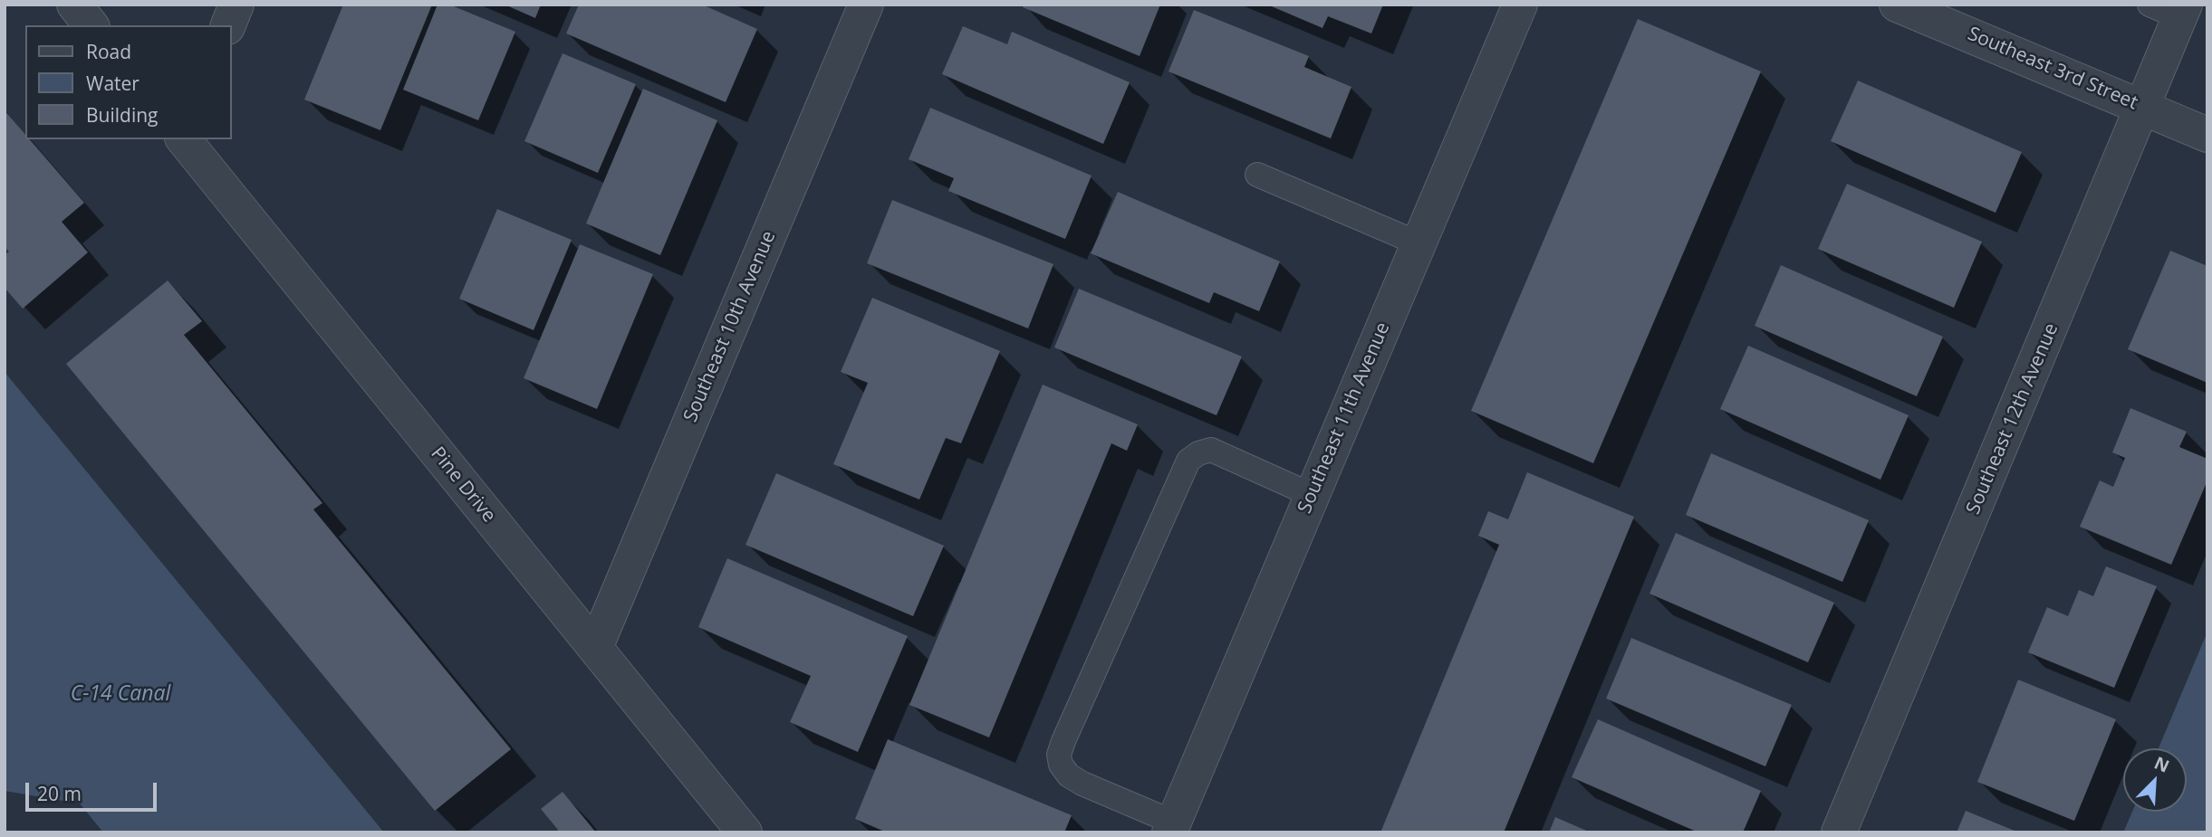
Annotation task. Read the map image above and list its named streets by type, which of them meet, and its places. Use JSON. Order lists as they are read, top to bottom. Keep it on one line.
{"streets":{"street":["Southeast 3rd Street","Southeast 10th Avenue","Southeast 11th Avenue","Southeast 12th Avenue","Pine Drive"]},"crossings":[["Southeast 3rd Street","Southeast 12th Avenue"],["Southeast 10th Avenue","Pine Drive"]],"water":["C-14 Canal"],"legend":["Road","Water","Building"],"scale_bar":"20 m","north":"top right"}
